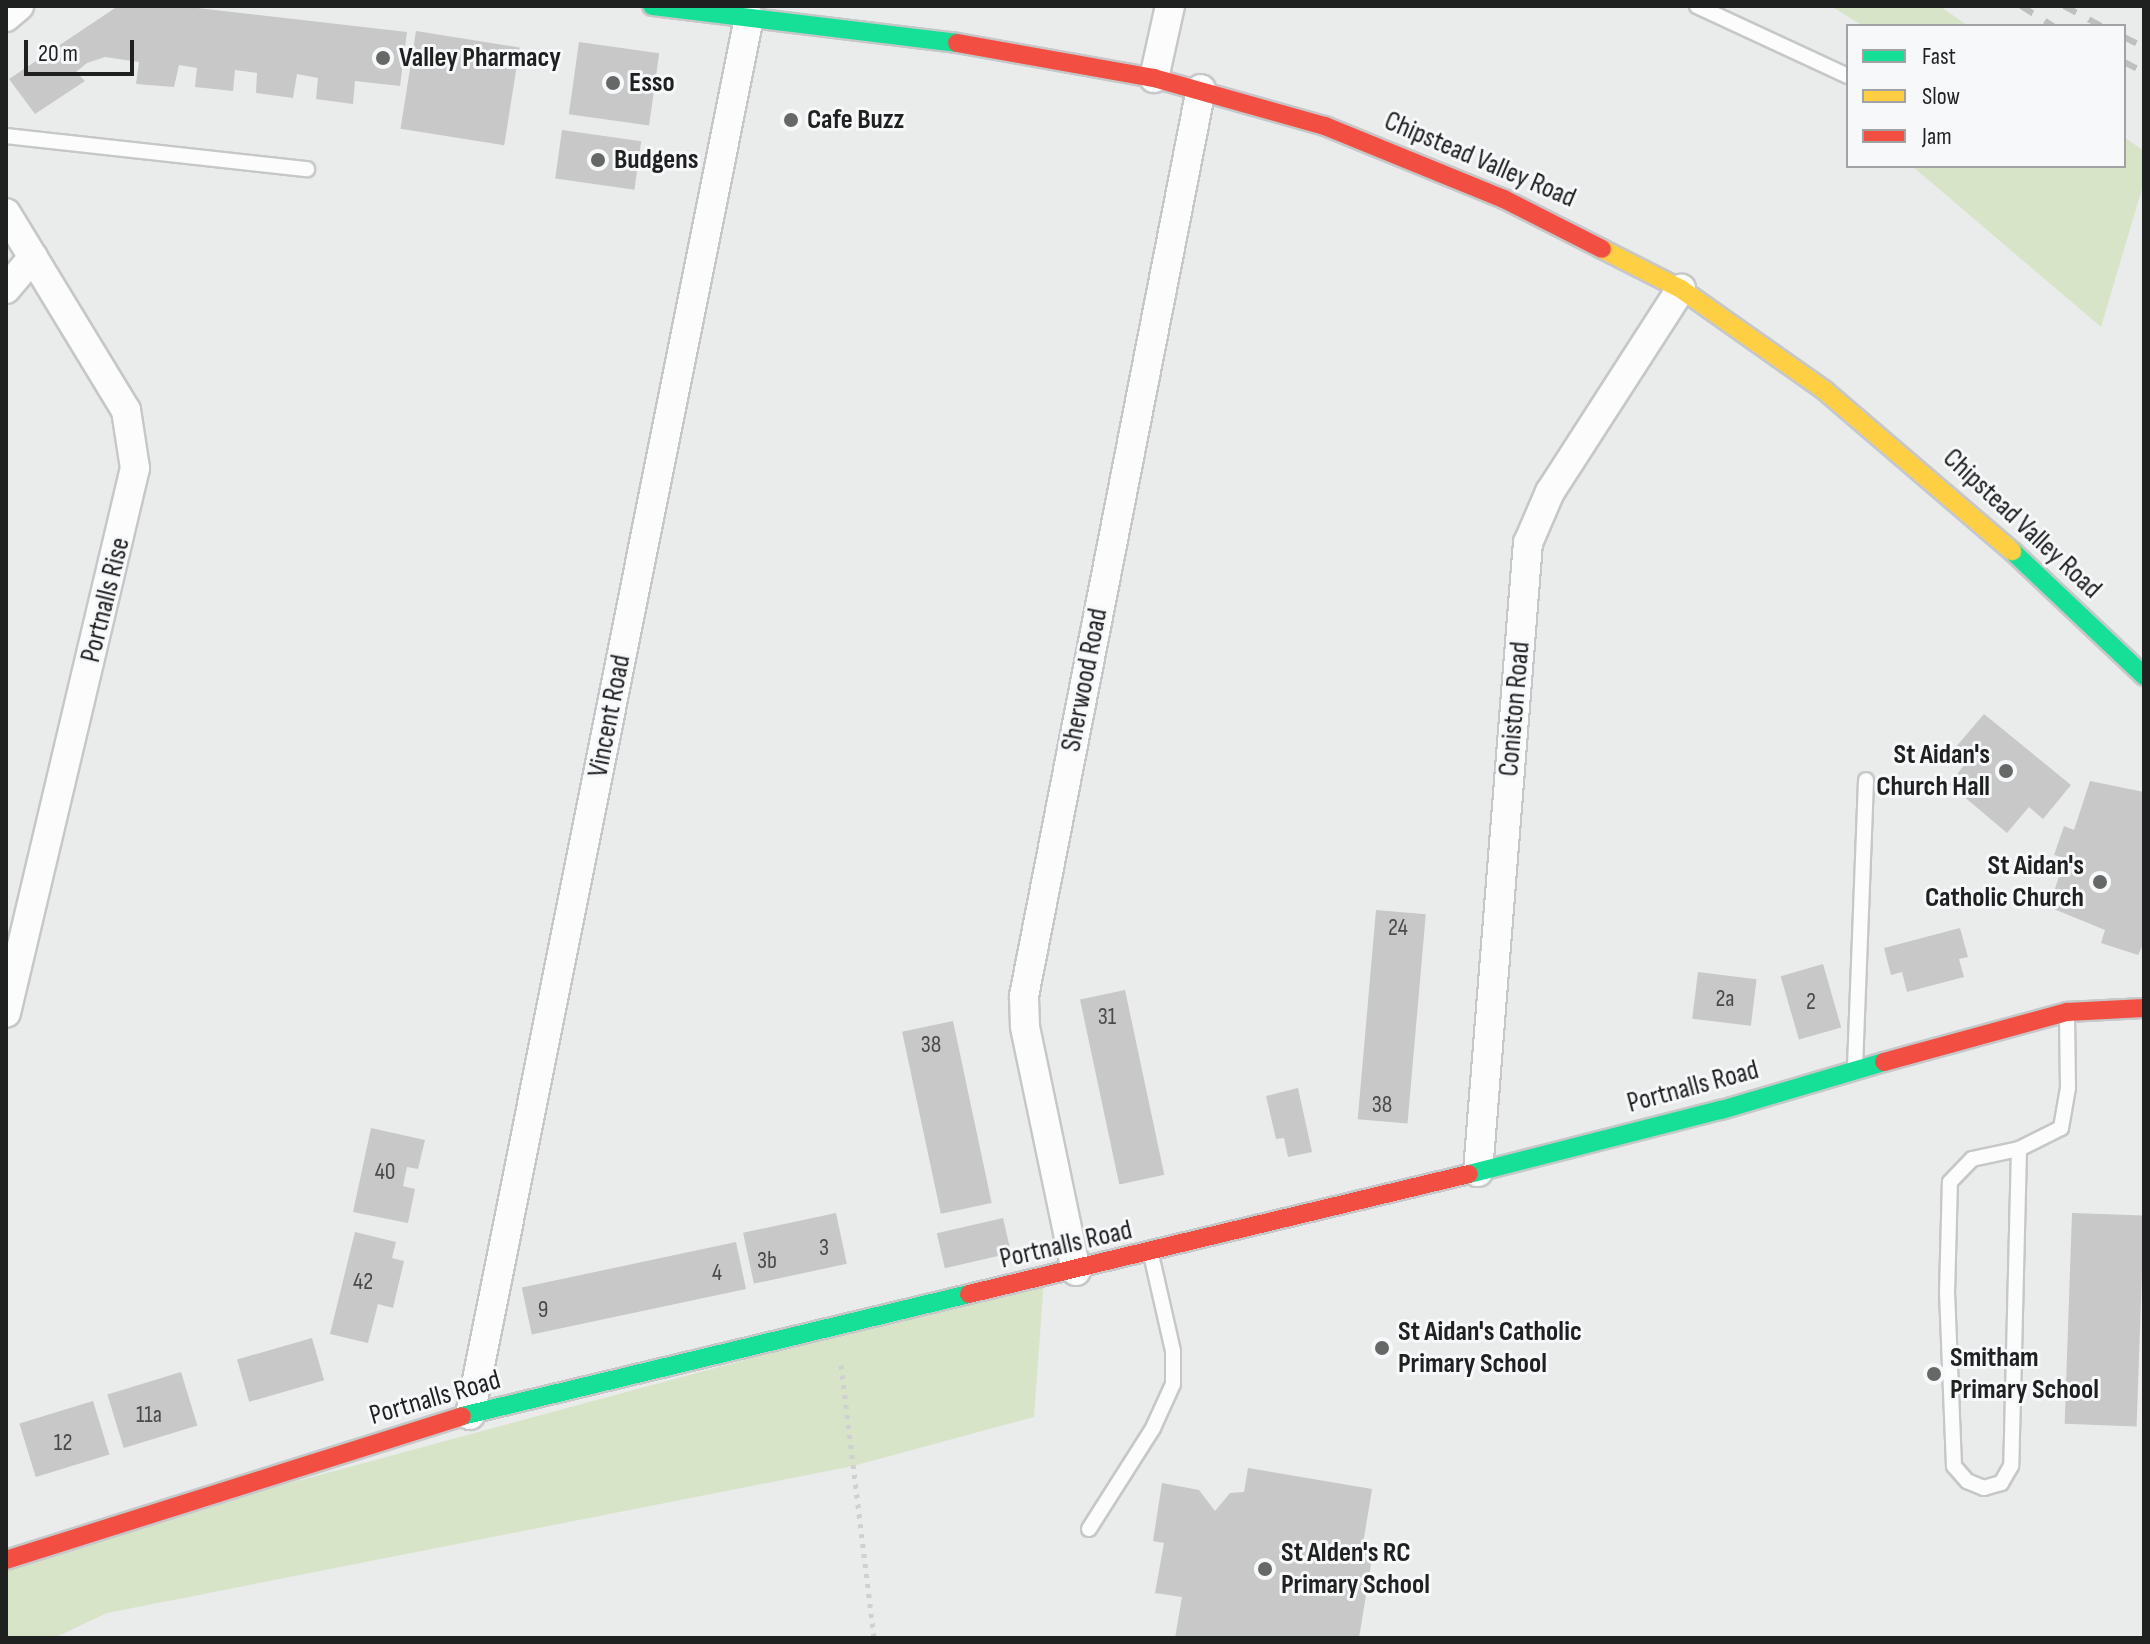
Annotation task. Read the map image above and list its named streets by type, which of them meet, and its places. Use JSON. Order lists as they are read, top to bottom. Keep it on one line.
{"streets":{"street":["Chipstead Valley Road","Portnalls Rise","Sherwood Road","Coniston Road","Vincent Road","Portnalls Road"]},"crossings":[["Chipstead Valley Road","Sherwood Road"],["Chipstead Valley Road","Coniston Road"],["Chipstead Valley Road","Vincent Road"],["Sherwood Road","Portnalls Road"],["Coniston Road","Portnalls Road"],["Vincent Road","Portnalls Road"]],"places":["Valley Pharmacy","Esso","Cafe Buzz","Budgens","St Aidan's Church Hall","St Aidan's Catholic Church","St Aidan's Catholic Primary School","Smitham Primary School","St AIden's RC Primary School"],"house_numbers":["24","2a","2","31","38","38","40","3","3b","4","42","9","11a","12"],"legend":["Fast","Slow","Jam"],"scale_bar":"20 m"}
